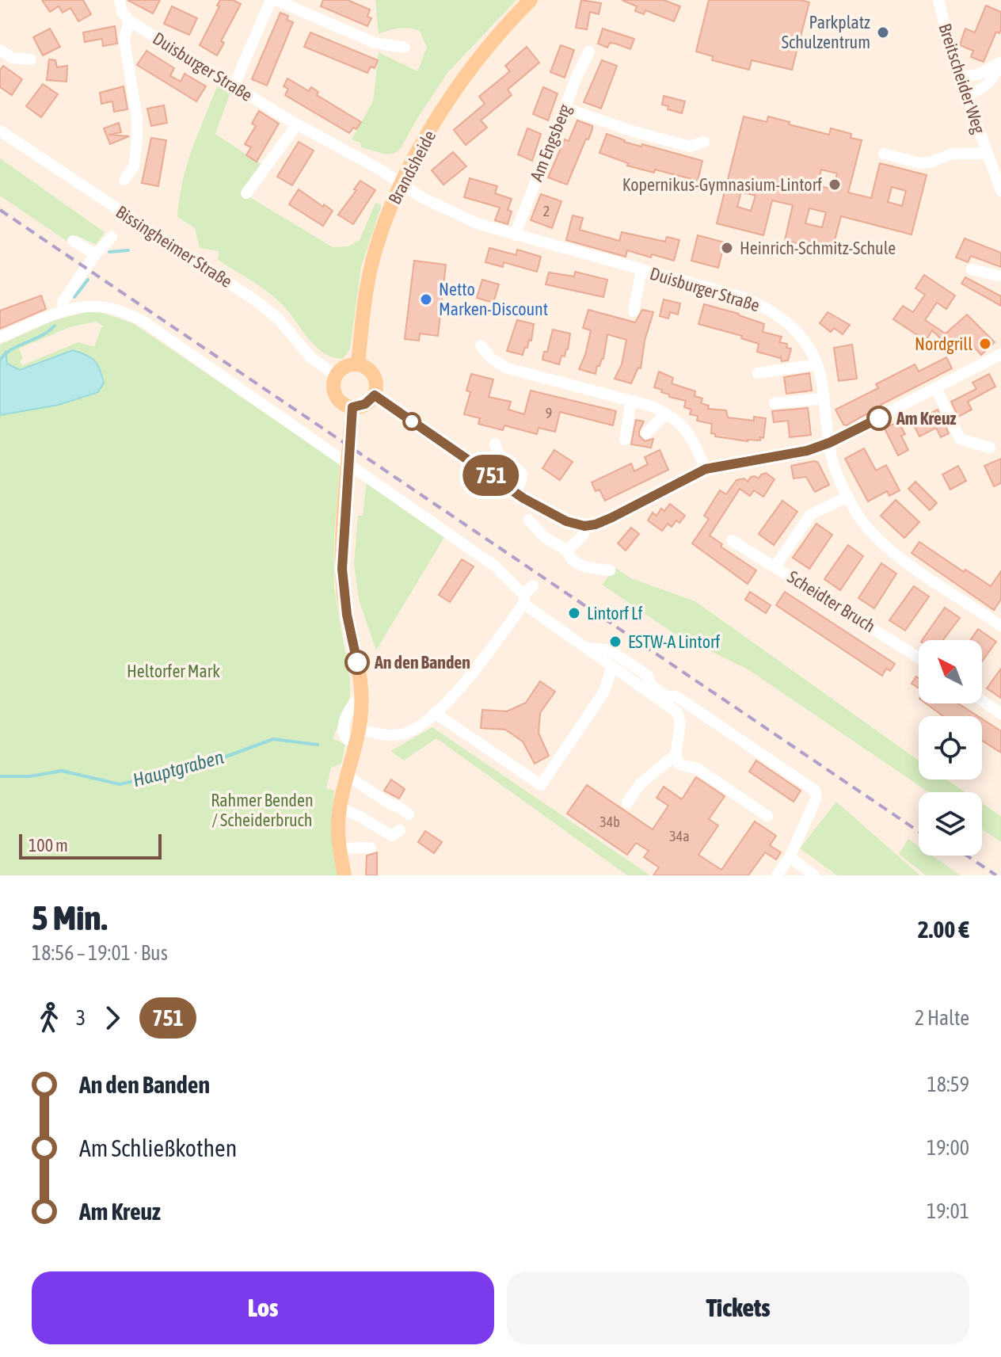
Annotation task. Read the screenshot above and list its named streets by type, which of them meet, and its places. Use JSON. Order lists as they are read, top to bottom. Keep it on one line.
{"streets":{"main road":["Brandsheide"],"street":["Duisburger Straße","Breitscheider Weg","Am Engsberg","Bissingheimer Straße","Scheidter Bruch"]},"crossings":[["Duisburger Straße","Am Engsberg"],["Duisburger Straße","Brandsheide"],["Brandsheide","Bissingheimer Straße"]],"water":["Hauptgraben"],"parks":["Heltorfer Mark","Rahmer Benden / Scheiderbruch"],"places":["Parkplatz Schulzentrum","Kopernikus-Gymnasium-Lintorf","Heinrich-Schmitz-Schule","Netto Marken-Discount","Nordgrill","Am Kreuz","Lintorf Lf","ESTW-A Lintorf","An den Banden"],"lines":["bus line 751"],"house_numbers":["2","9","34b","34a"],"scale_bar":"100 m","north":"top left","page":{"on_map":"751","scale":"100 m","heading":["5 Min.","18:56 – 19:01 · Bus","2.00 €"],"legs":["3","751","2 Halte"],"list":[{"name":"An den Banden","value":"18:59"},{"name":"Am Schließkothen","value":"19:00"},{"name":"Am Kreuz","value":"19:01"}],"buttons":["Los","Tickets"]}}
